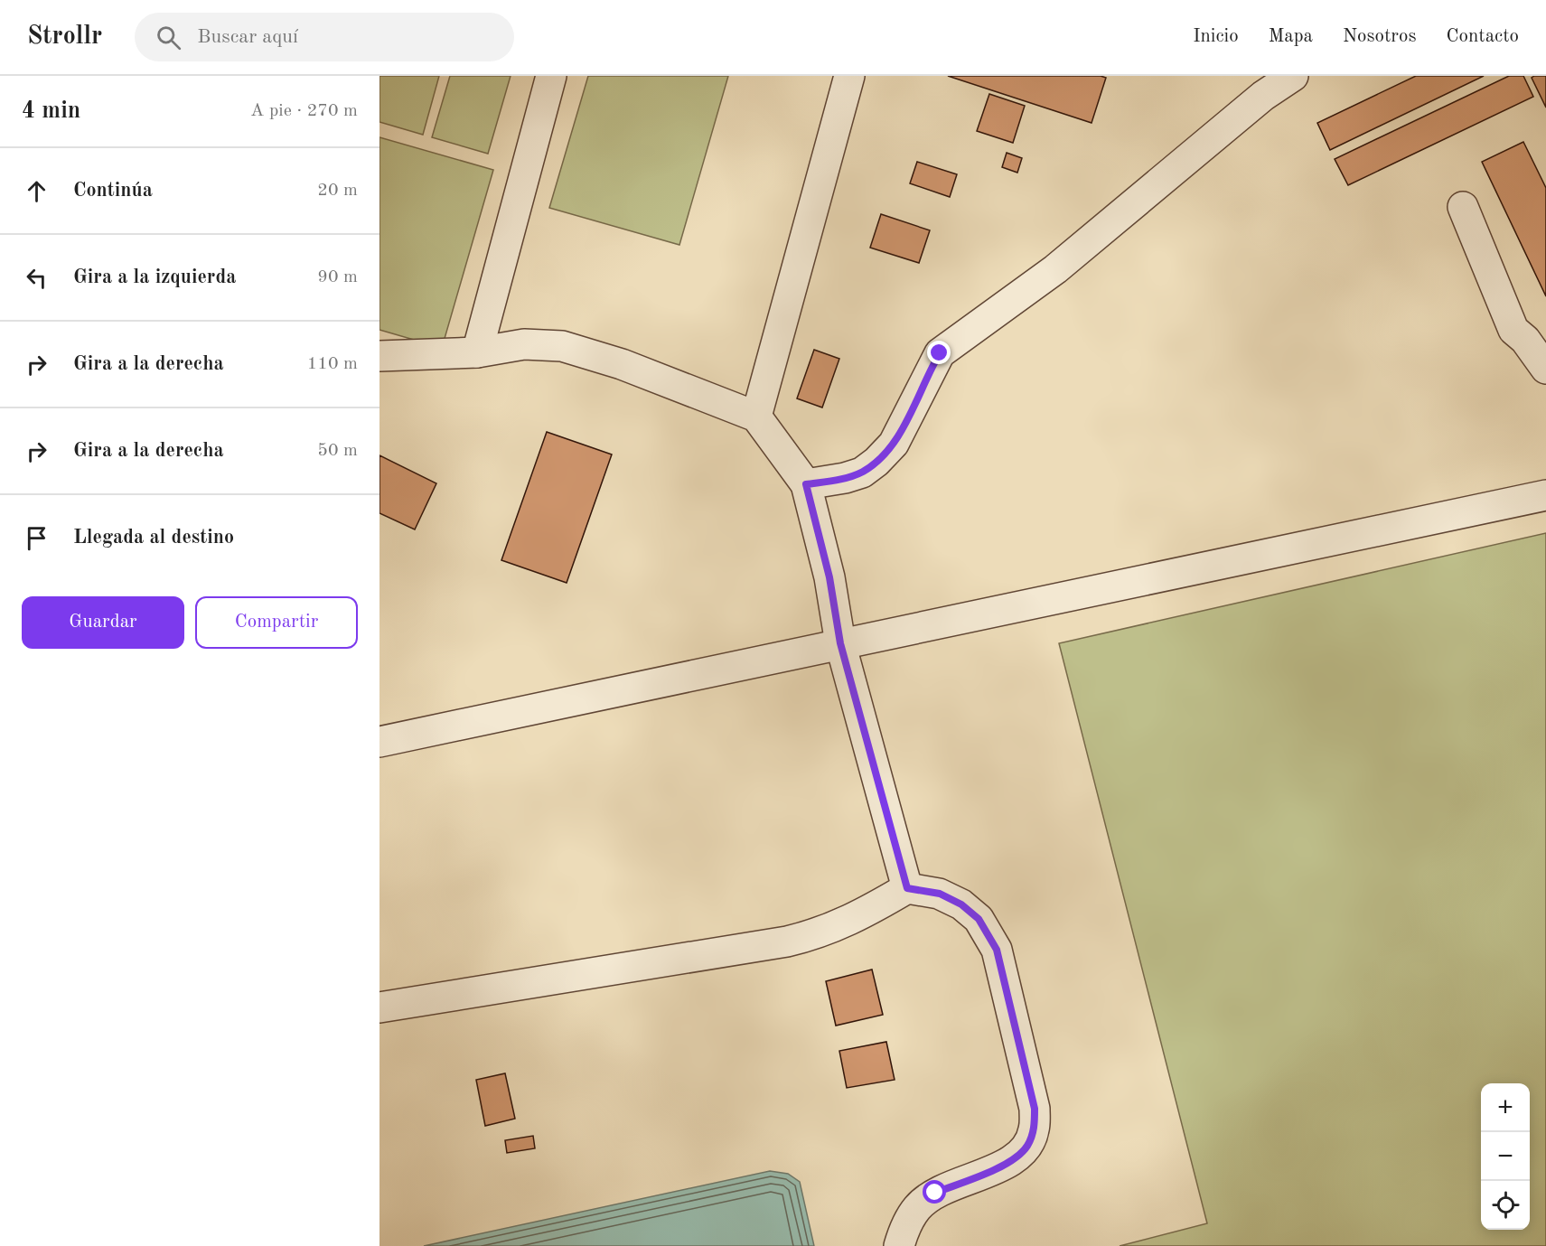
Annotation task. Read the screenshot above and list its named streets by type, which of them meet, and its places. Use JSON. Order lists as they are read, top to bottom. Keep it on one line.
{"page":{"header":"Strollr","search":"Buscar aquí","nav":["Inicio","Mapa","Nosotros","Contacto"],"heading":["4 min","A pie · 270 m"],"list":[["Continúa","20 m"],["Gira a la izquierda","90 m"],["Gira a la derecha","110 m"],["Gira a la derecha","50 m"],"Llegada al destino"],"buttons":["Guardar","Compartir"],"map_buttons":["+","−"]}}
